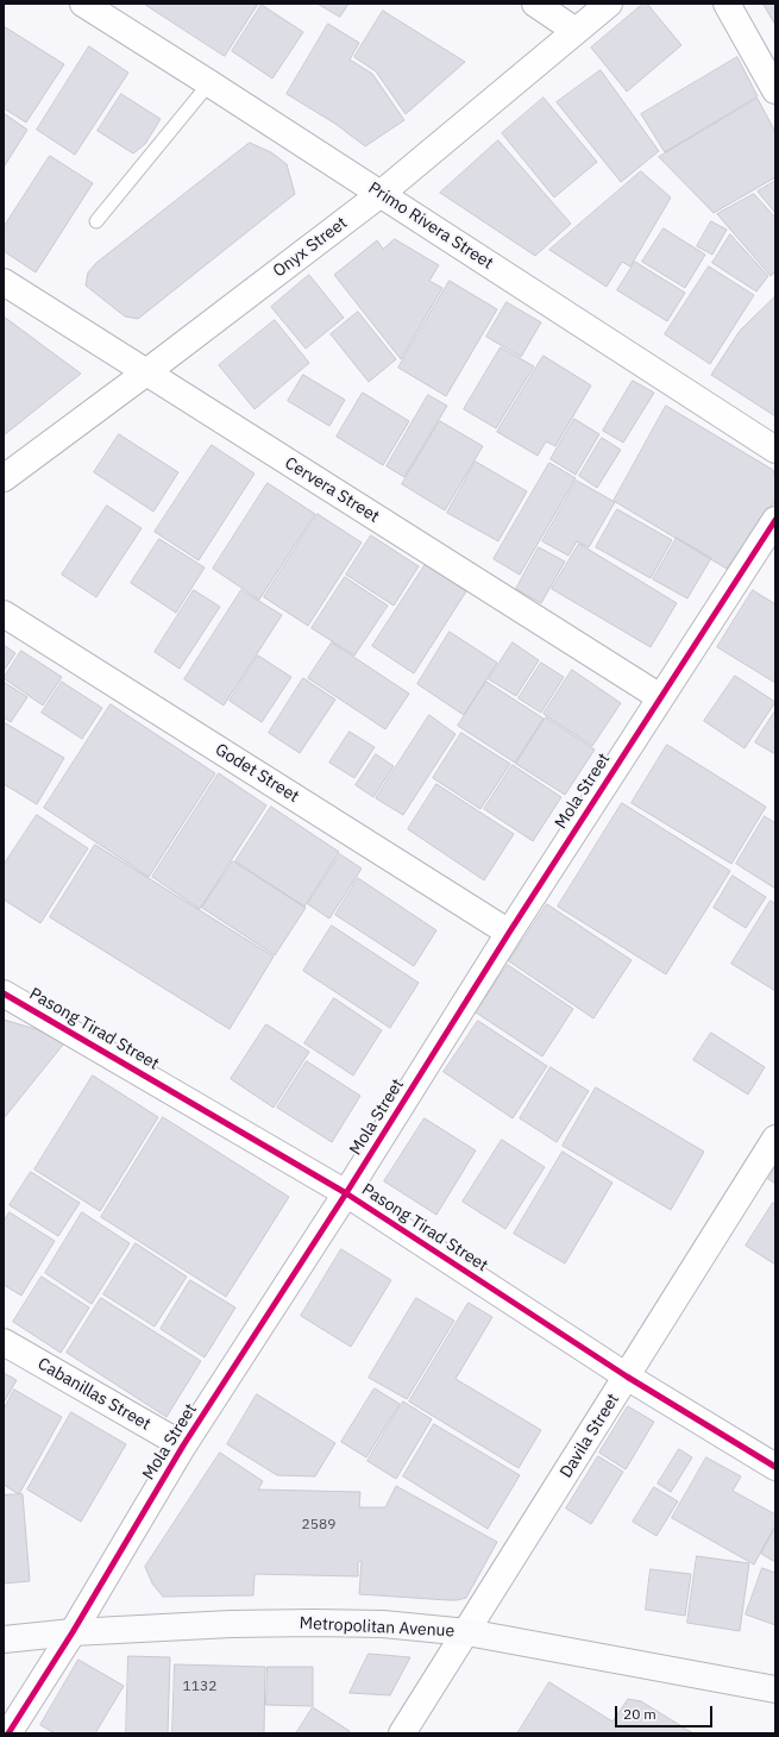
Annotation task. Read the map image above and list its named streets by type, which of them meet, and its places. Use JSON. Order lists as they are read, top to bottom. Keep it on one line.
{"streets":{"street":["Primo Rivera Street","Onyx Street","Cervera Street","Godet Street","Mola Street","Pasong Tirad Street","Cabanillas Street","Davila Street","Metropolitan Avenue"]},"crossings":[["Primo Rivera Street","Onyx Street"],["Onyx Street","Cervera Street"],["Cervera Street","Mola Street"],["Godet Street","Mola Street"],["Mola Street","Pasong Tirad Street"],["Mola Street","Cabanillas Street"],["Mola Street","Metropolitan Avenue"],["Pasong Tirad Street","Davila Street"],["Davila Street","Metropolitan Avenue"]],"house_numbers":["2589","1132"],"scale_bar":"20 m"}
